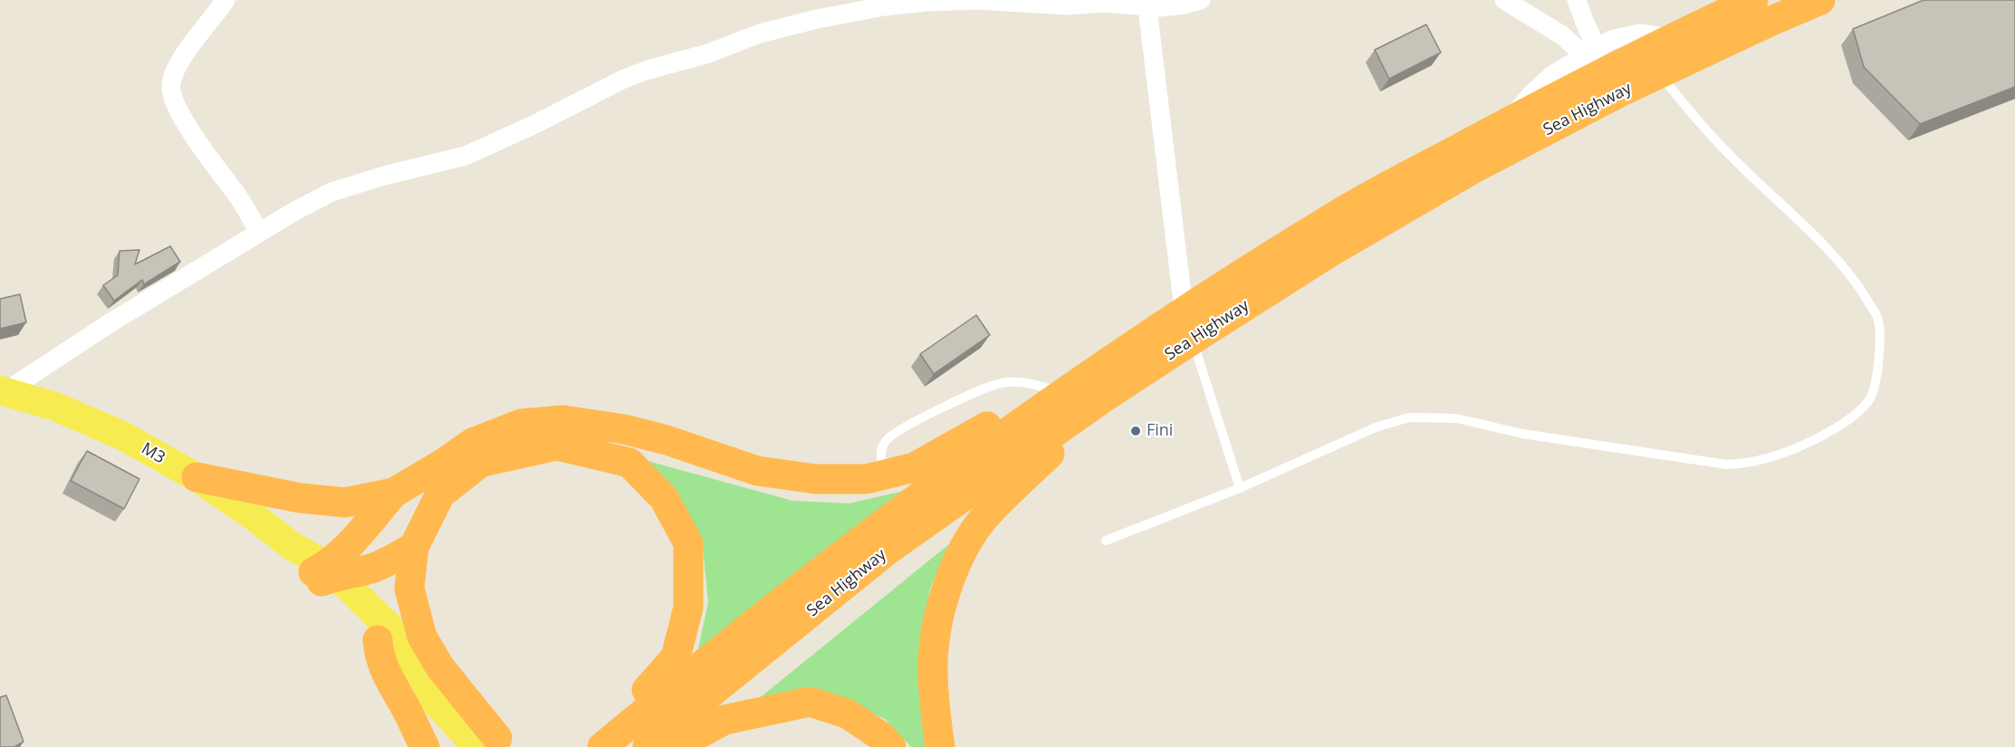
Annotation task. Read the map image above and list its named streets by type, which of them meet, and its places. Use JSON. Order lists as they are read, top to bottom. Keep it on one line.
{"streets":{"highway":["Sea Highway"],"main road":["M3"]},"places":["Fini"]}
